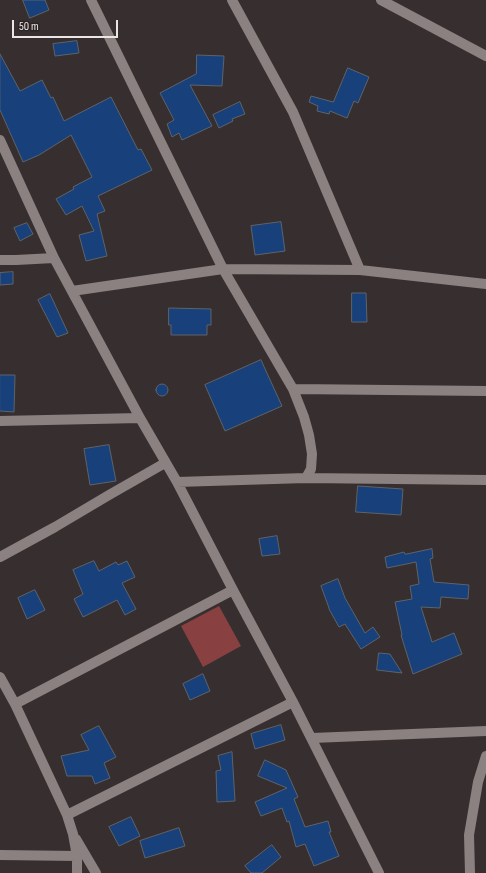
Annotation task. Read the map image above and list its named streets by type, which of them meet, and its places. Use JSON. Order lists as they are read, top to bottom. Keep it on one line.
{"scale_bar":"50 m"}
